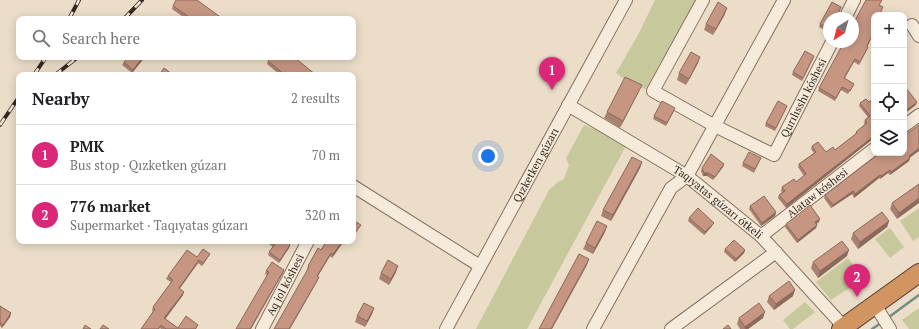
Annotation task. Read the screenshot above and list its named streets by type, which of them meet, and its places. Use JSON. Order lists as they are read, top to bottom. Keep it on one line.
{"streets":{"street":["Qurılısshı kóshesi","Qızketken gúzarı","Alataw kóshesi","Taqıyatas gúzarı ótkeli","Aq jol kóshesi"]},"crossings":[["Qızketken gúzarı","Taqıyatas gúzarı ótkeli"],["Alataw kóshesi","Taqıyatas gúzarı ótkeli"]],"north":"bottom left","page":{"map_buttons":["+","−"],"search":"Search here","pins":["1","2"],"heading":["Nearby","2 results"],"list":[{"mark":"1","name":"PMK","note":"Bus stop · Qızketken gúzarı","value":"70 m"},{"mark":"2","name":"776 market","note":"Supermarket · Taqıyatas gúzarı","value":"320 m"}]}}
